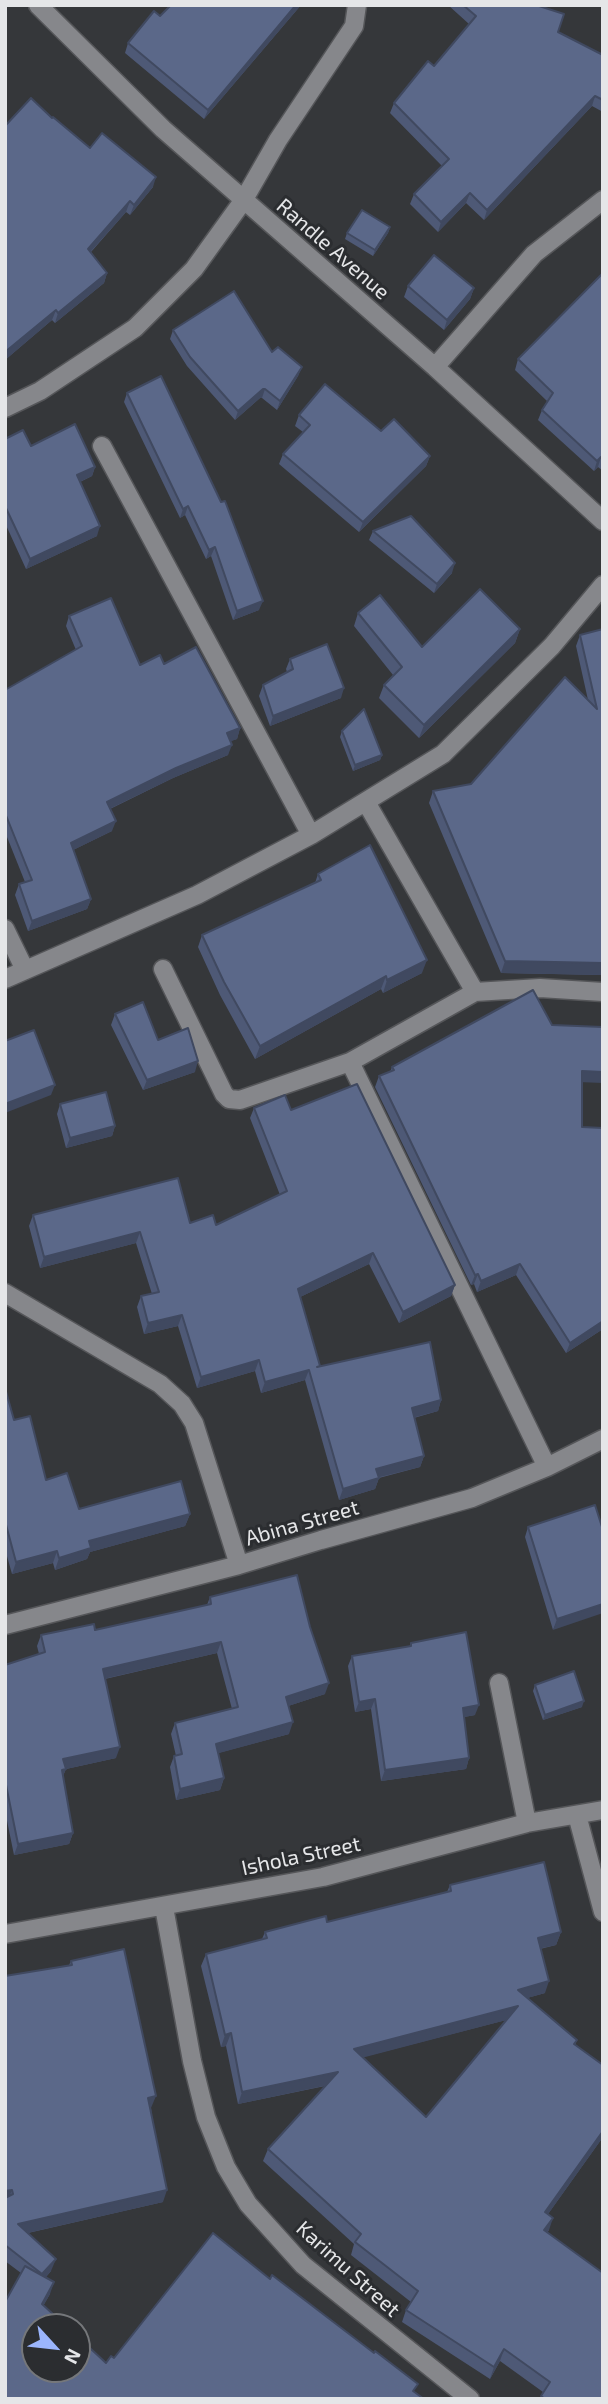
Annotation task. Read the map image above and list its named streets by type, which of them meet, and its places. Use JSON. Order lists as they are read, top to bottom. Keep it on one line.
{"streets":{"street":["Randle Avenue","Abina Street","Ishola Street","Karimu Street"]},"crossings":[["Ishola Street","Karimu Street"]],"north":"bottom right"}
